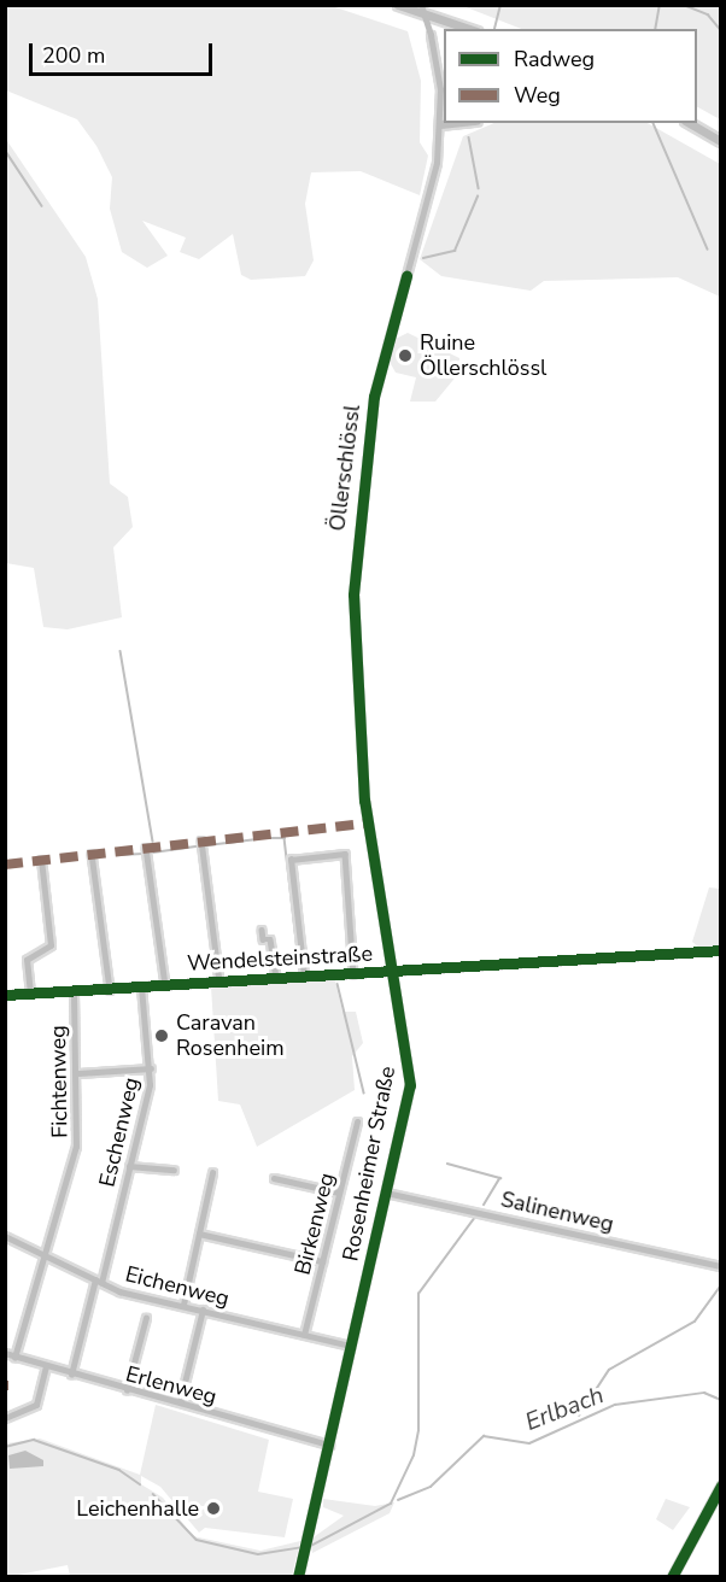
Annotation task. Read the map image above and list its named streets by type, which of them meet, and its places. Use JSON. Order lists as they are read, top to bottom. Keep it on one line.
{"streets":{"street":["Öllerschlössl","Wendelsteinstraße","Fichtenweg","Eschenweg","Rosenheimer Straße","Salinenweg","Birkenweg","Eichenweg","Erlenweg"]},"crossings":[["Öllerschlössl","Rosenheimer Straße"],["Wendelsteinstraße","Fichtenweg"],["Wendelsteinstraße","Eschenweg"],["Wendelsteinstraße","Rosenheimer Straße"],["Fichtenweg","Eichenweg"],["Fichtenweg","Erlenweg"],["Eschenweg","Eichenweg"],["Eschenweg","Erlenweg"],["Rosenheimer Straße","Salinenweg"],["Rosenheimer Straße","Eichenweg"],["Rosenheimer Straße","Erlenweg"],["Birkenweg","Eichenweg"]],"water":["Erlbach"],"places":["Ruine Öllerschlössl","Caravan Rosenheim","Leichenhalle"],"legend":["Radweg","Weg"],"scale_bar":"200 m"}
